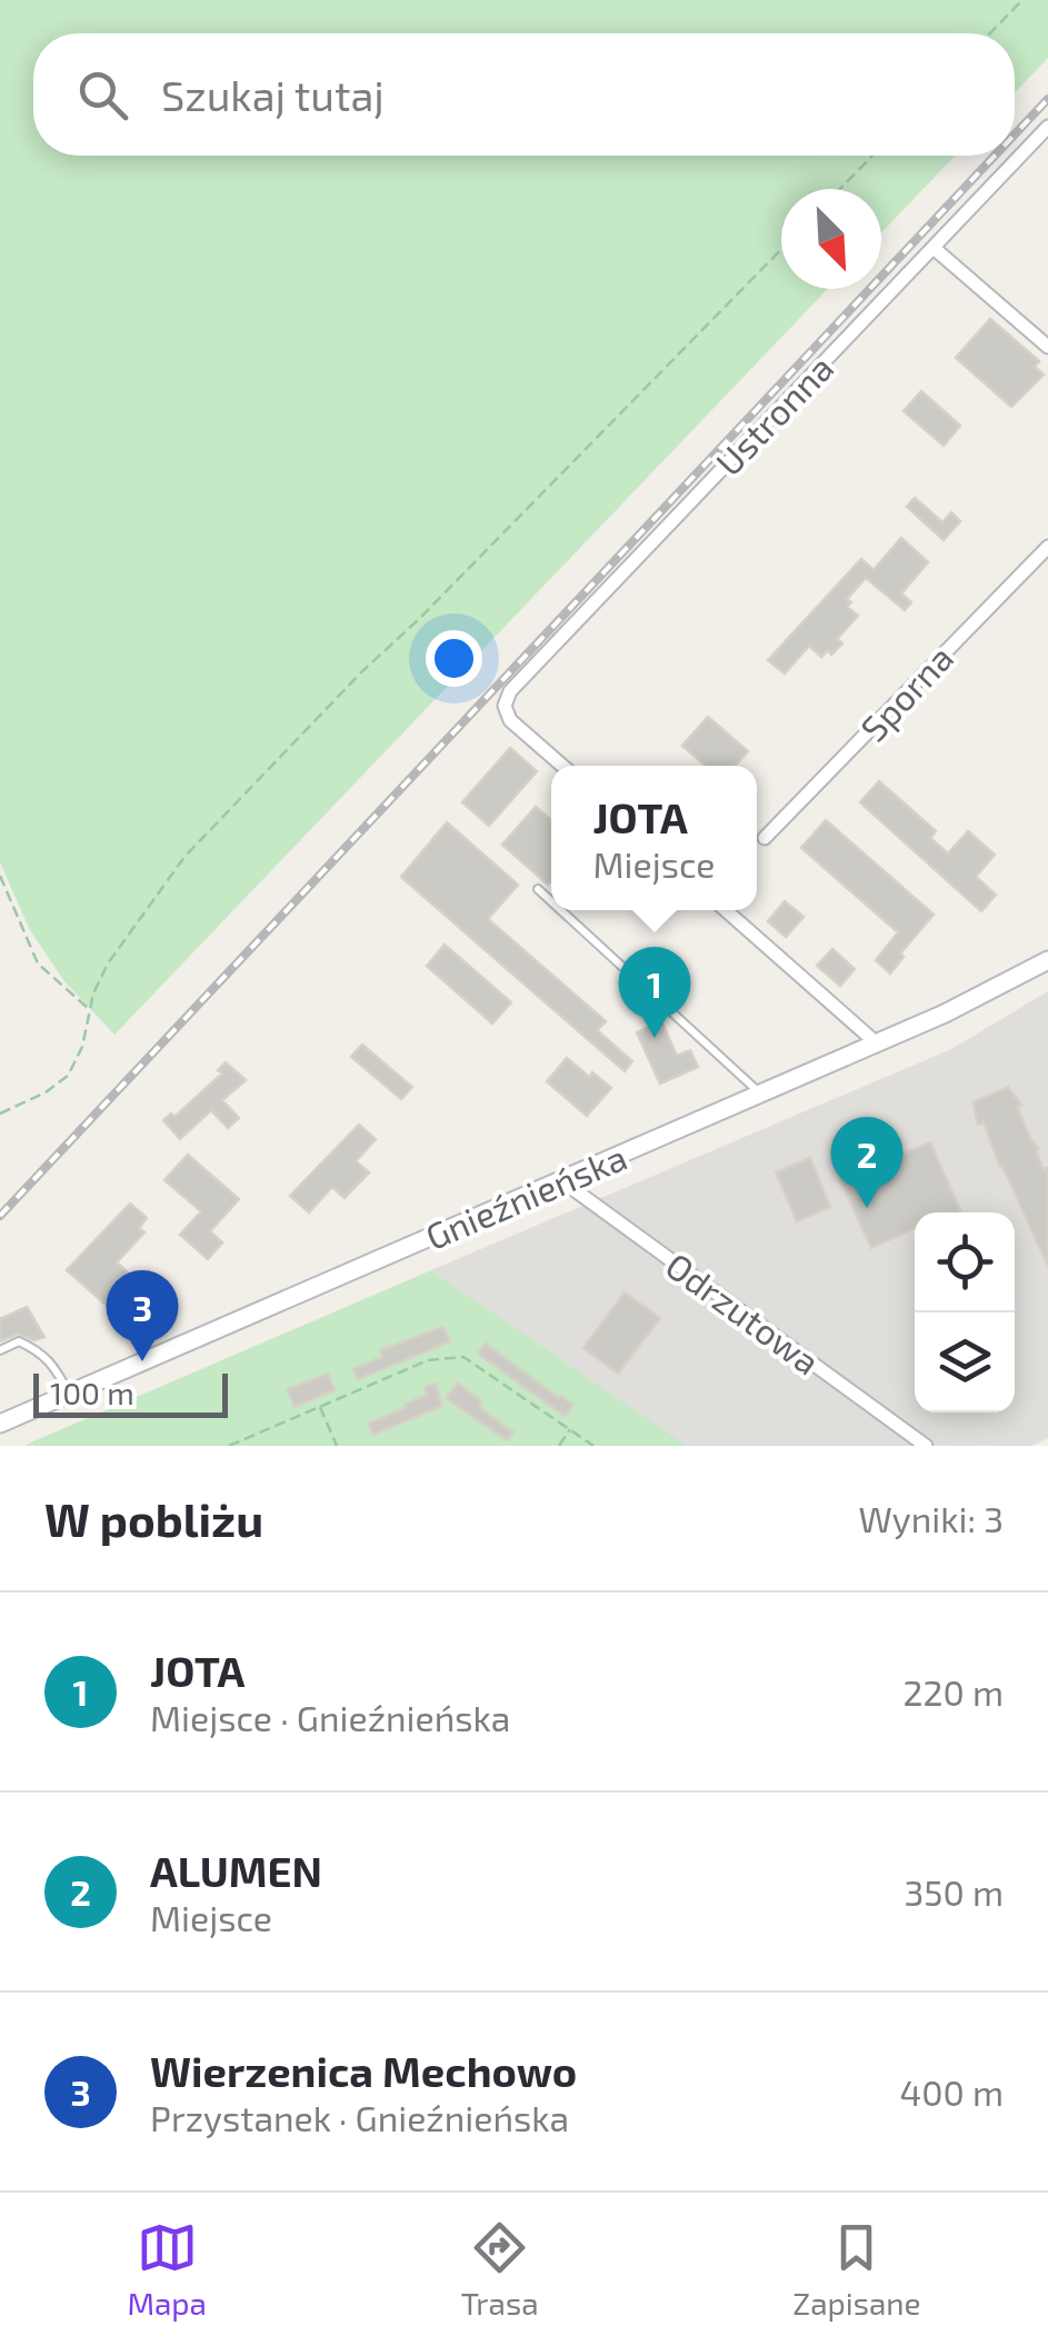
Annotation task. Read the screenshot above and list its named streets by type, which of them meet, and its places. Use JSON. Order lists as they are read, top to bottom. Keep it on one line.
{"streets":{"main road":["Gnieźnieńska"],"street":["Ustronna","Sporna","Odrzutowa"]},"crossings":[["Gnieźnieńska","Odrzutowa"]],"scale_bar":"100 m","north":"bottom right","page":{"search":"Szukaj tutaj","popup":["JOTA","Miejsce"],"pins":["1","2","3"],"scale":"100 m","heading":["W pobliżu","Wyniki: 3"],"list":[{"mark":"1","name":"JOTA","note":"Miejsce · Gnieźnieńska","value":"220 m"},{"mark":"2","name":"ALUMEN","note":"Miejsce","value":"350 m"},{"mark":"3","name":"Wierzenica Mechowo","note":"Przystanek · Gnieźnieńska","value":"400 m"}],"nav":["Mapa","Trasa","Zapisane"]}}
